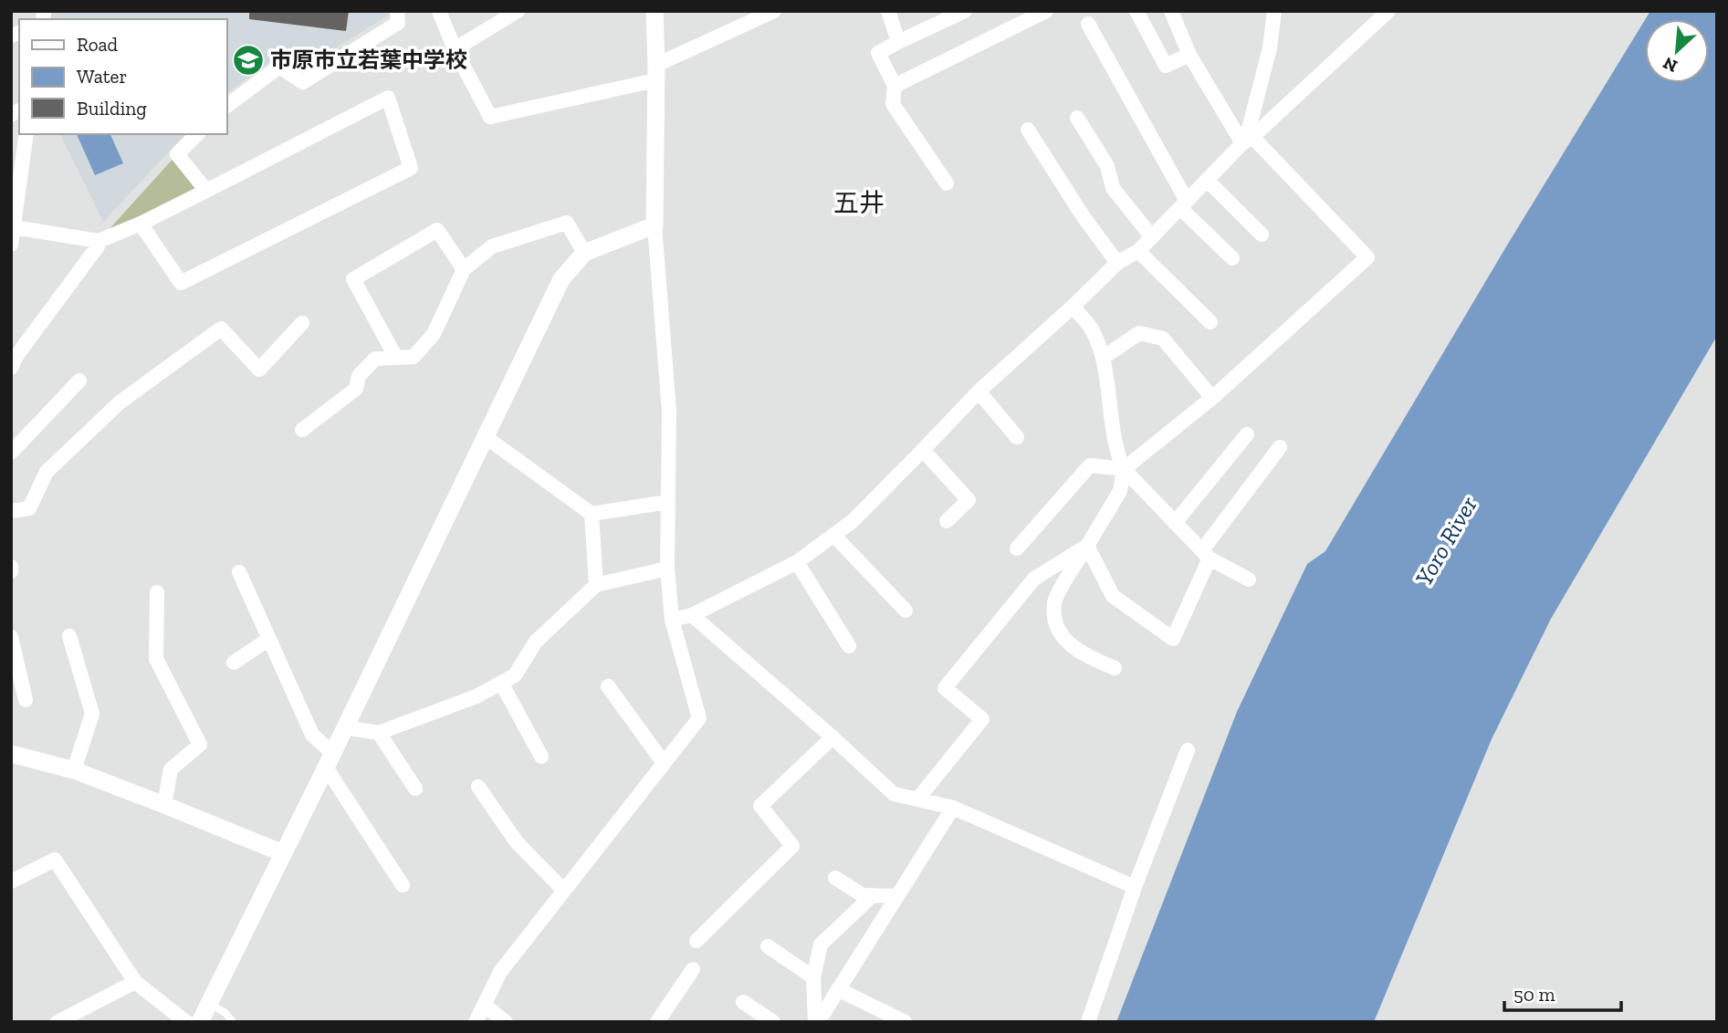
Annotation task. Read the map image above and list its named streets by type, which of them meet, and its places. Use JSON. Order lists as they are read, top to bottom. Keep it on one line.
{"districts":["五井"],"water":["Yoro River"],"places":{"school or university":["市原市立若葉中学校"]},"legend":["Road","Water","Building"],"scale_bar":"50 m","north":"bottom left"}
